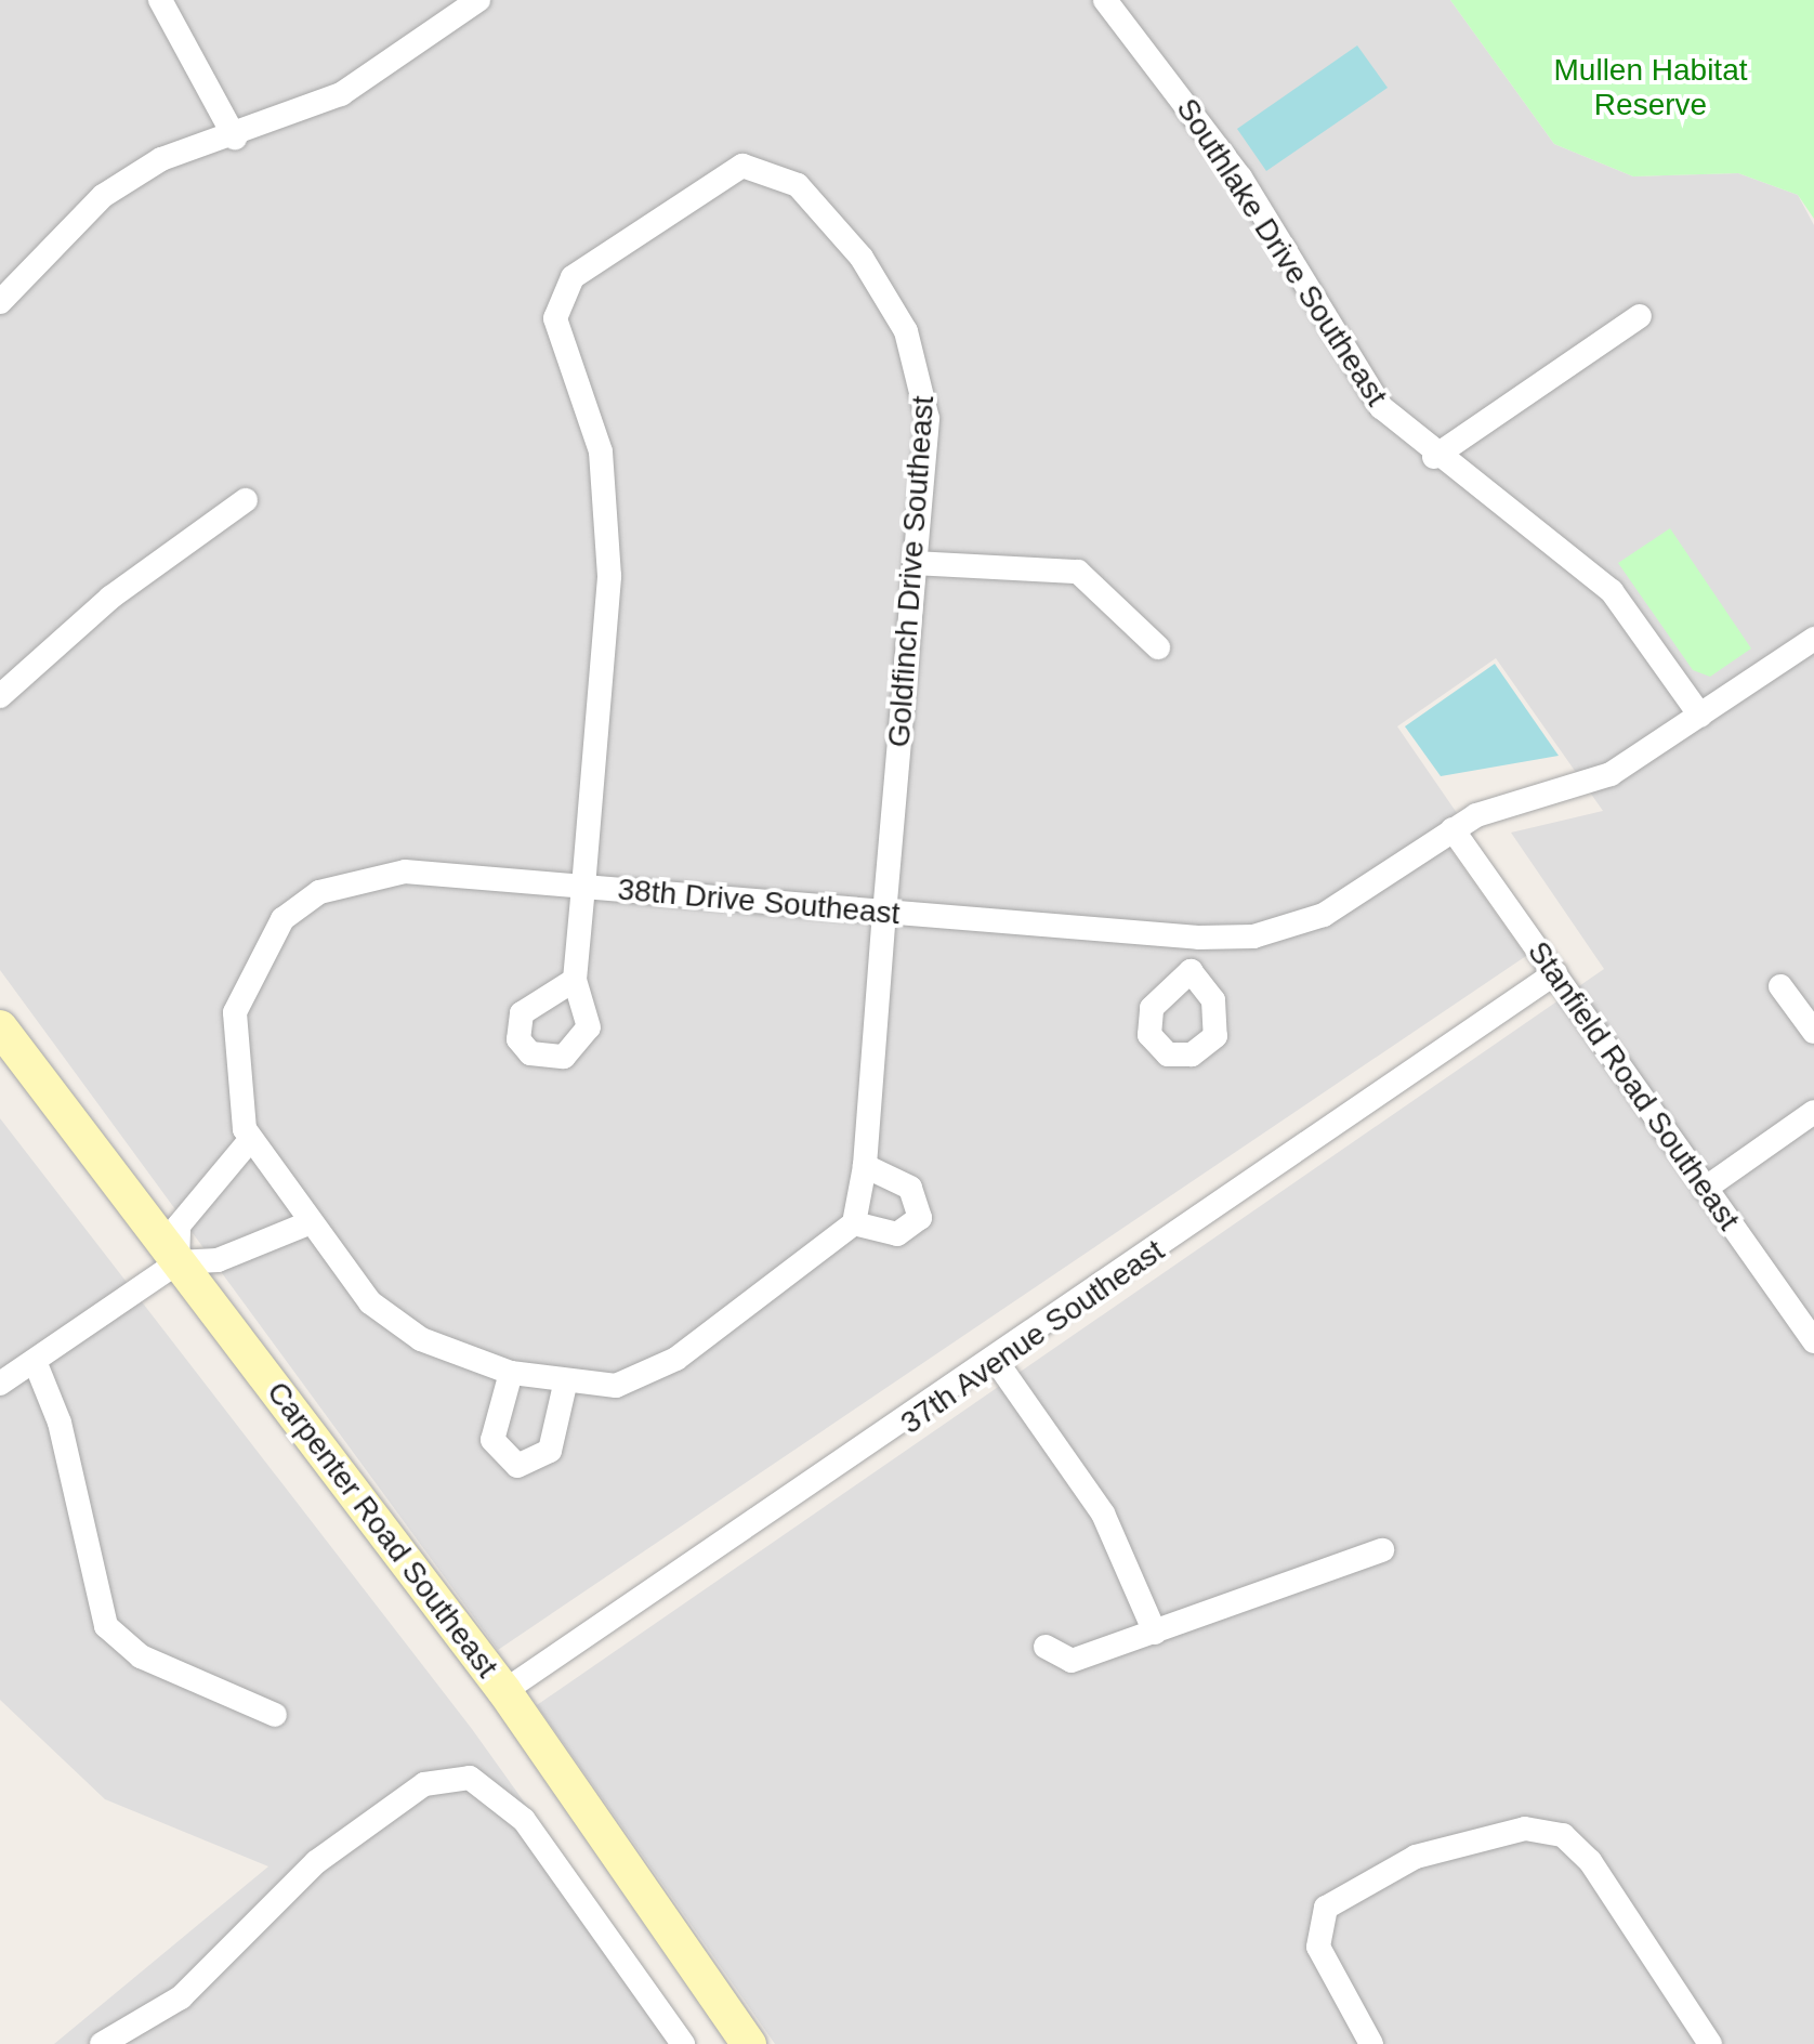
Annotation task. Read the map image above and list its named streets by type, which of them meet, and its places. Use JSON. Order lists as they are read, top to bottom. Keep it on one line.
{"streets":{"street":["Southlake Drive Southeast","Goldfinch Drive Southeast","38th Drive Southeast","Stanfield Road Southeast","37th Avenue Southeast","Carpenter Road Southeast"]},"crossings":[["Southlake Drive Southeast","38th Drive Southeast"],["Goldfinch Drive Southeast","38th Drive Southeast"],["38th Drive Southeast","Stanfield Road Southeast"],["Stanfield Road Southeast","37th Avenue Southeast"],["37th Avenue Southeast","Carpenter Road Southeast"]],"parks":["Mullen Habitat Reserve"]}
